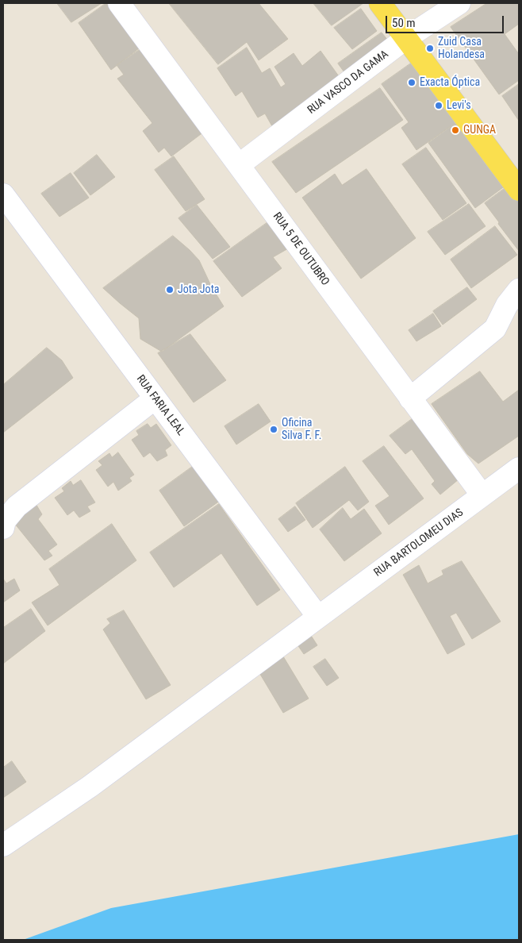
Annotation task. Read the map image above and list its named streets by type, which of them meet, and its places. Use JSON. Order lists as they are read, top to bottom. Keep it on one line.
{"streets":{"street":["RUA VASCO DA GAMA","RUA 5 DE OUTUBRO","RUA FARIA LEAL","RUA BARTOLOMEU DIAS"]},"crossings":[["RUA VASCO DA GAMA","RUA 5 DE OUTUBRO"],["RUA 5 DE OUTUBRO","RUA BARTOLOMEU DIAS"],["RUA FARIA LEAL","RUA BARTOLOMEU DIAS"]],"places":["Zuid Casa Holandesa","Exacta Óptica","Levi's","GUNGA","Jota Jota","Oficina Silva F. F."],"scale_bar":"50 m"}
